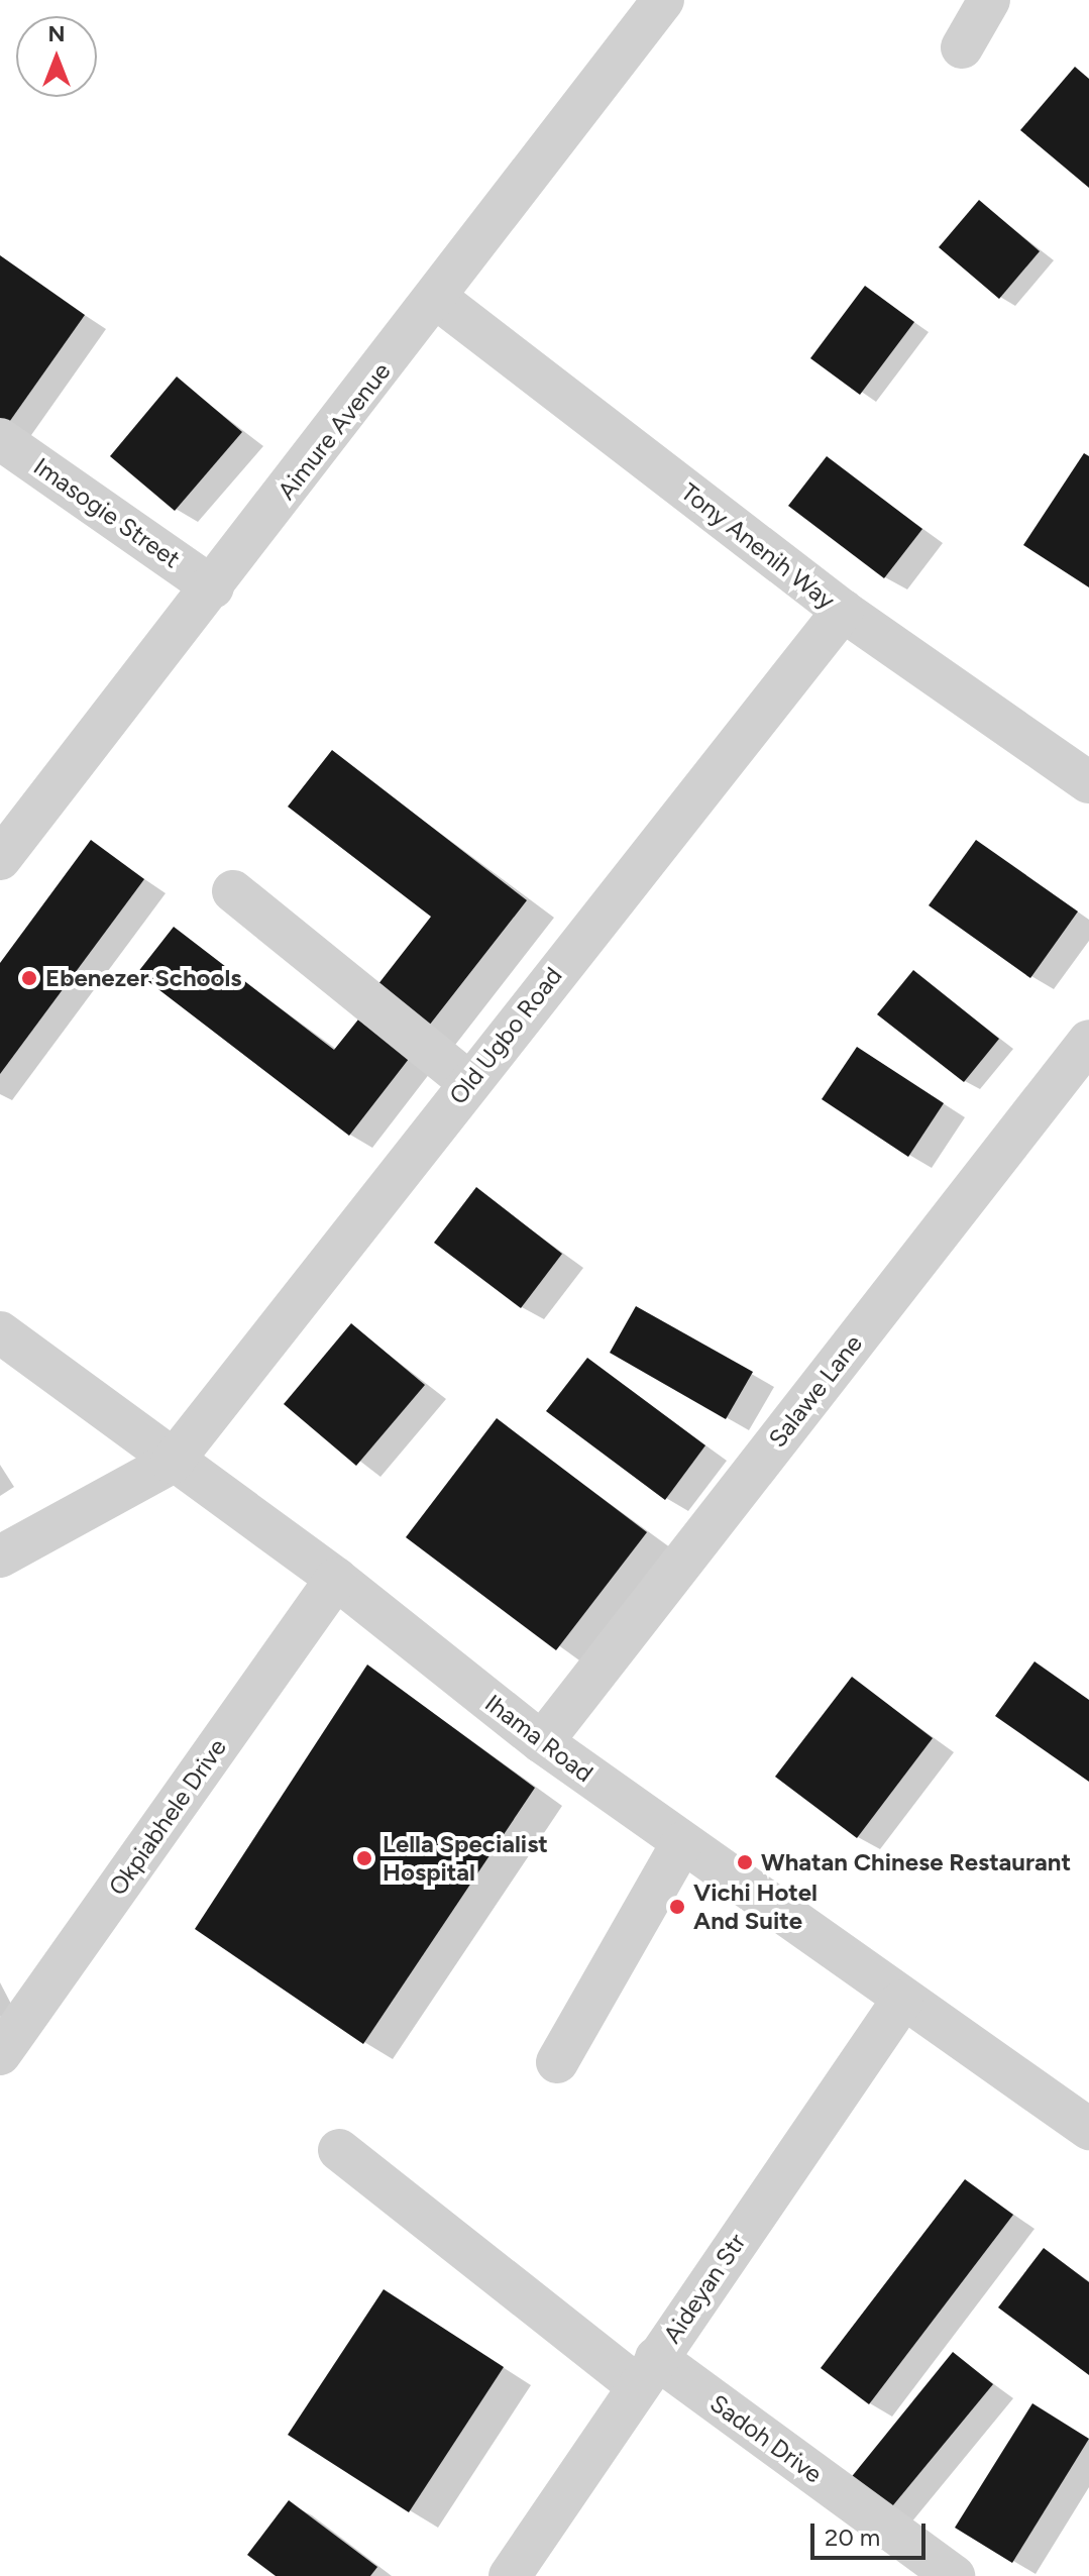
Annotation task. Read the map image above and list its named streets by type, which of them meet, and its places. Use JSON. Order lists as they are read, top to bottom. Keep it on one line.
{"streets":{"street":["Aimure Avenue","Imasogie Street","Tony Anenih Way","Old Ugbo Road","Salawe Lane","Ihama Road","Okpiabhele Drive","Aideyan Str","Sadoh Drive"]},"crossings":[["Aimure Avenue","Imasogie Street"],["Aimure Avenue","Tony Anenih Way"],["Tony Anenih Way","Old Ugbo Road"],["Old Ugbo Road","Ihama Road"],["Salawe Lane","Ihama Road"],["Ihama Road","Okpiabhele Drive"],["Ihama Road","Aideyan Str"],["Aideyan Str","Sadoh Drive"]],"places":["Ebenezer Schools","Lella Specialist Hospital","Whatan Chinese Restaurant","Vichi Hotel And Suite"],"scale_bar":"20 m","north":"top"}
